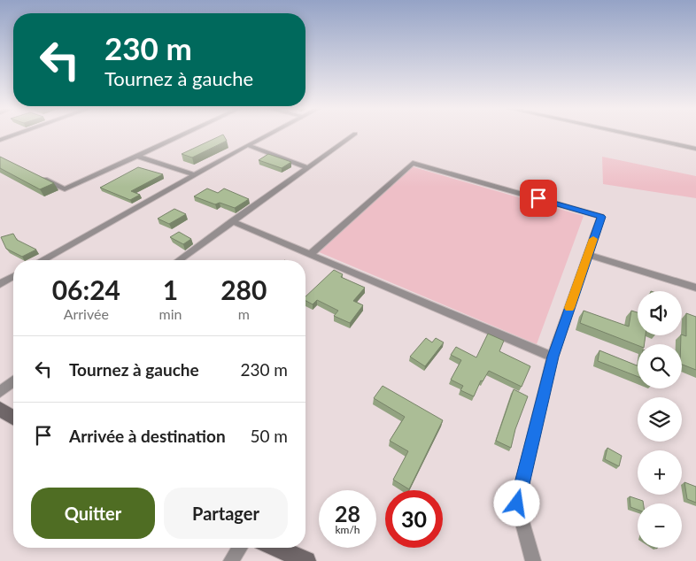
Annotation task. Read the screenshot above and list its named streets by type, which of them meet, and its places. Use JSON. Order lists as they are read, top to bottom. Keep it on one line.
{"page":{"turn":["230 m","Tournez à gauche"],"eta":["06:24","Arrivée","1","min","280","m"],"map_buttons":["+","−"],"list":[{"name":"Tournez à gauche","value":"230 m"},{"name":"Arrivée à destination","value":"50 m"}],"buttons":["Quitter","Partager"],"speed":"28 km/h","limit":"30"}}
